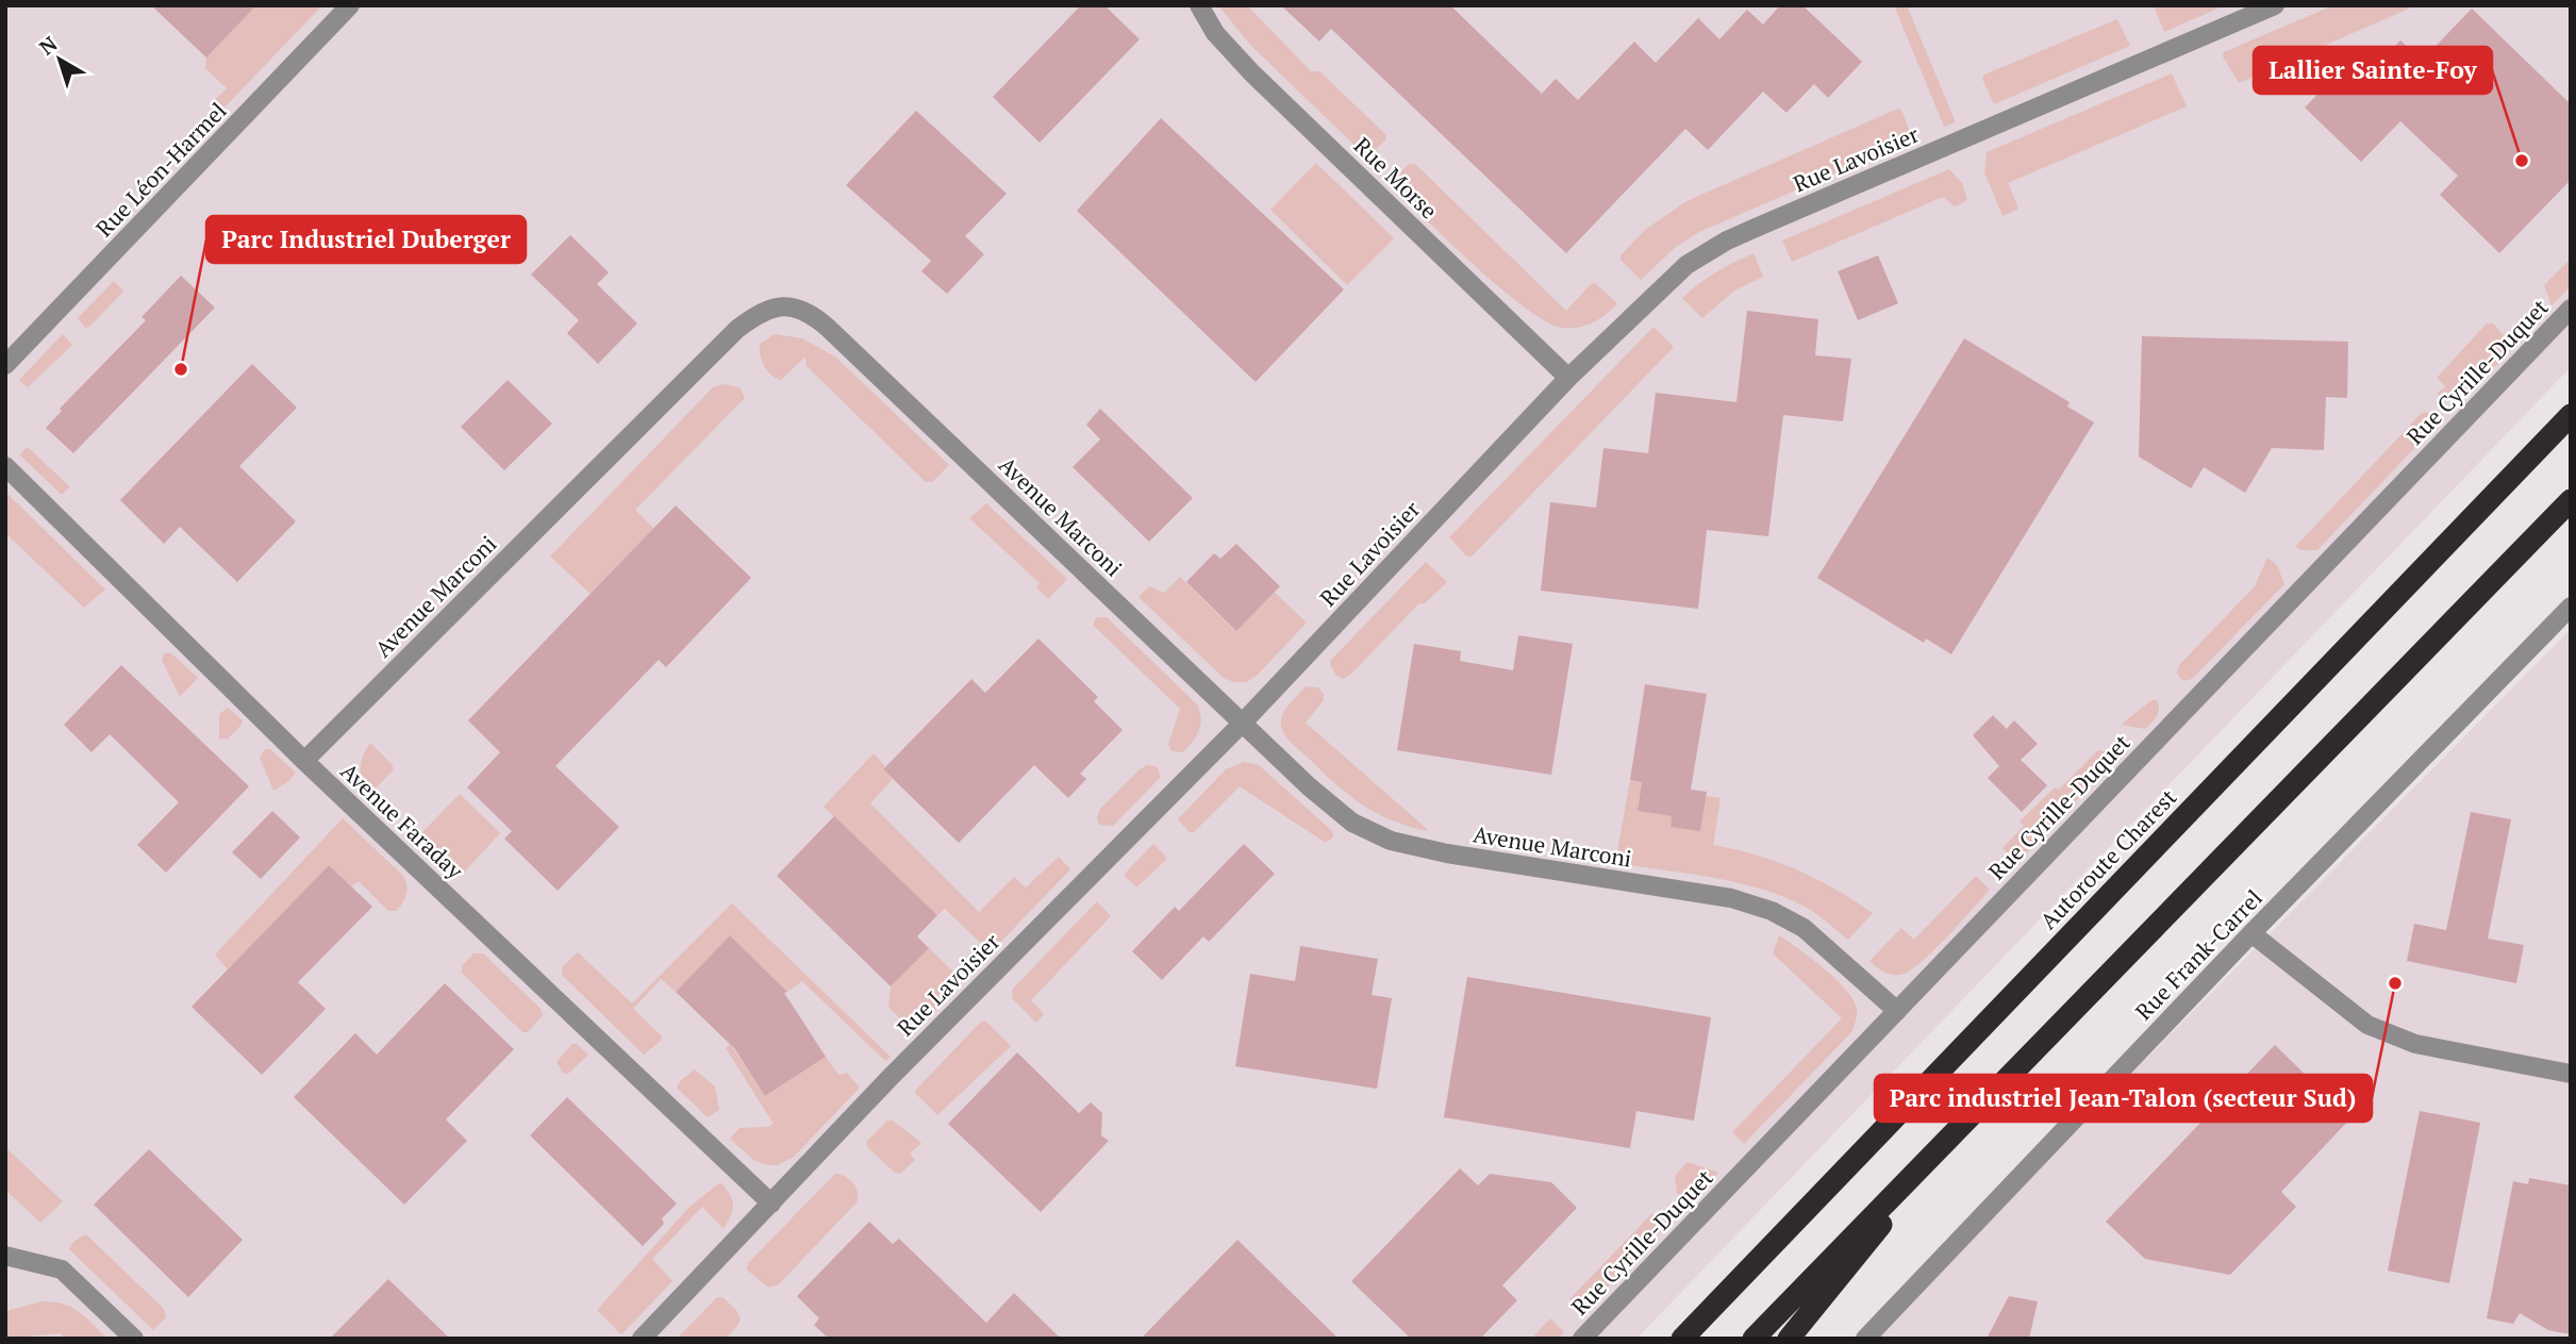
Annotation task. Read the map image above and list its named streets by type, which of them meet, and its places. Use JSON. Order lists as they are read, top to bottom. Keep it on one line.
{"streets":{"highway":["Autoroute Charest"],"street":["Rue Lavoisier","Rue Léon-Harmel","Rue Morse","Rue Cyrille-Duquet","Avenue Marconi","Avenue Faraday","Rue Frank-Carrel"]},"crossings":[["Rue Lavoisier","Rue Morse"],["Rue Lavoisier","Avenue Marconi"],["Rue Lavoisier","Avenue Faraday"],["Rue Cyrille-Duquet","Avenue Marconi"],["Avenue Marconi","Avenue Faraday"]],"places":["Lallier Sainte-Foy","Parc Industriel Duberger","Parc industriel Jean-Talon (secteur Sud)"],"north":"top left"}
